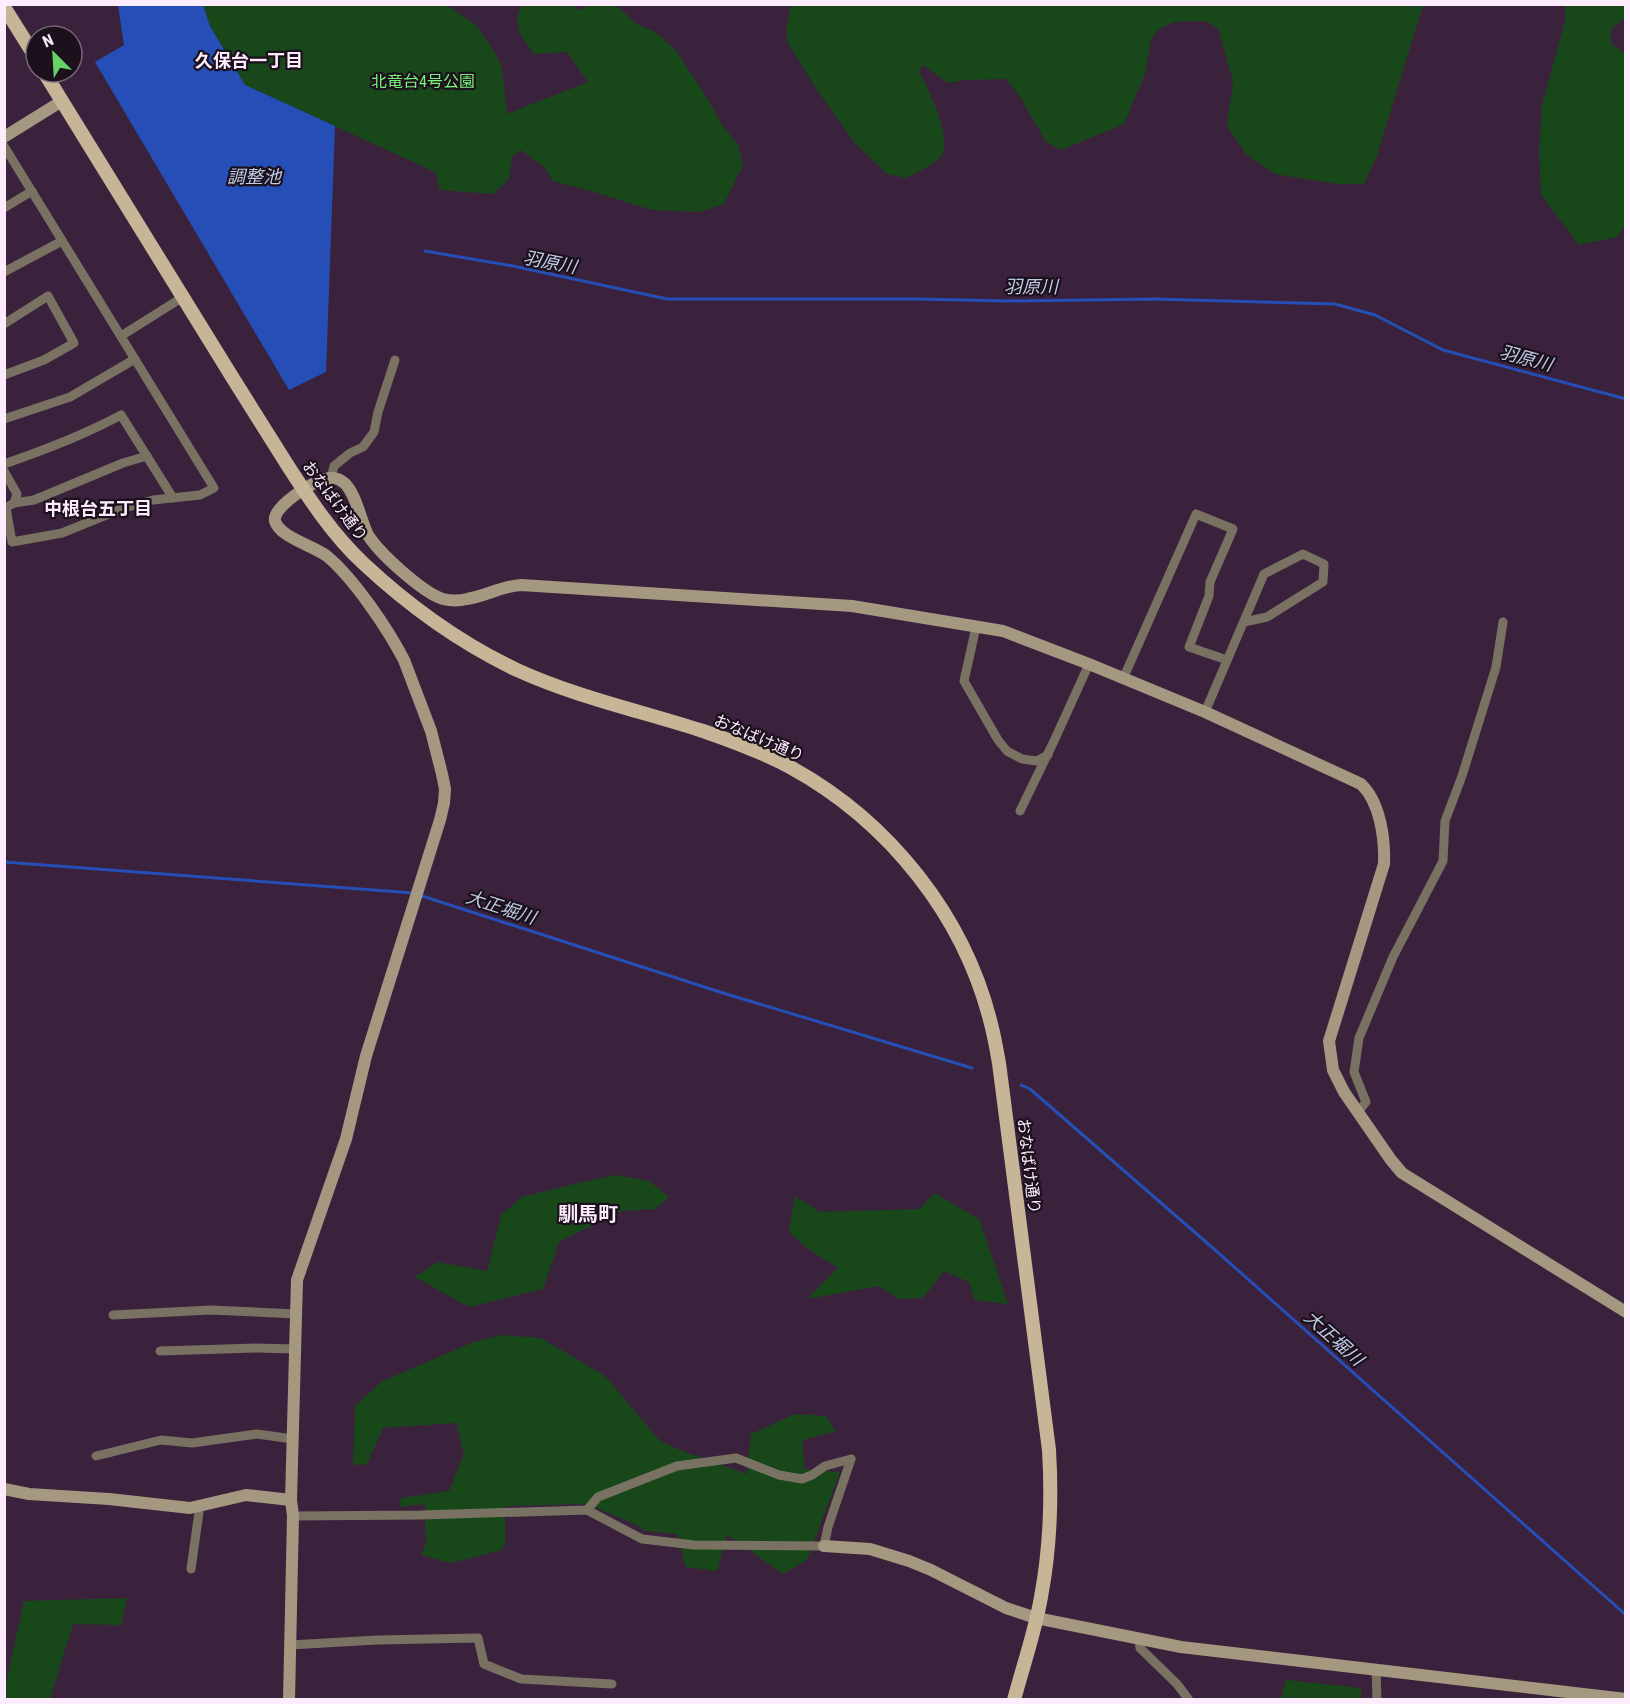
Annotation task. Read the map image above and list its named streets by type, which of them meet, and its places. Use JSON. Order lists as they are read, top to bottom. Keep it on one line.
{"streets":{"main road":["おなばけ通り"]},"districts":["久保台一丁目","中根台五丁目","馴馬町"],"water":["調整池","羽原川","大正堀川"],"parks":["北竜台4号公園"],"north":"top left"}
